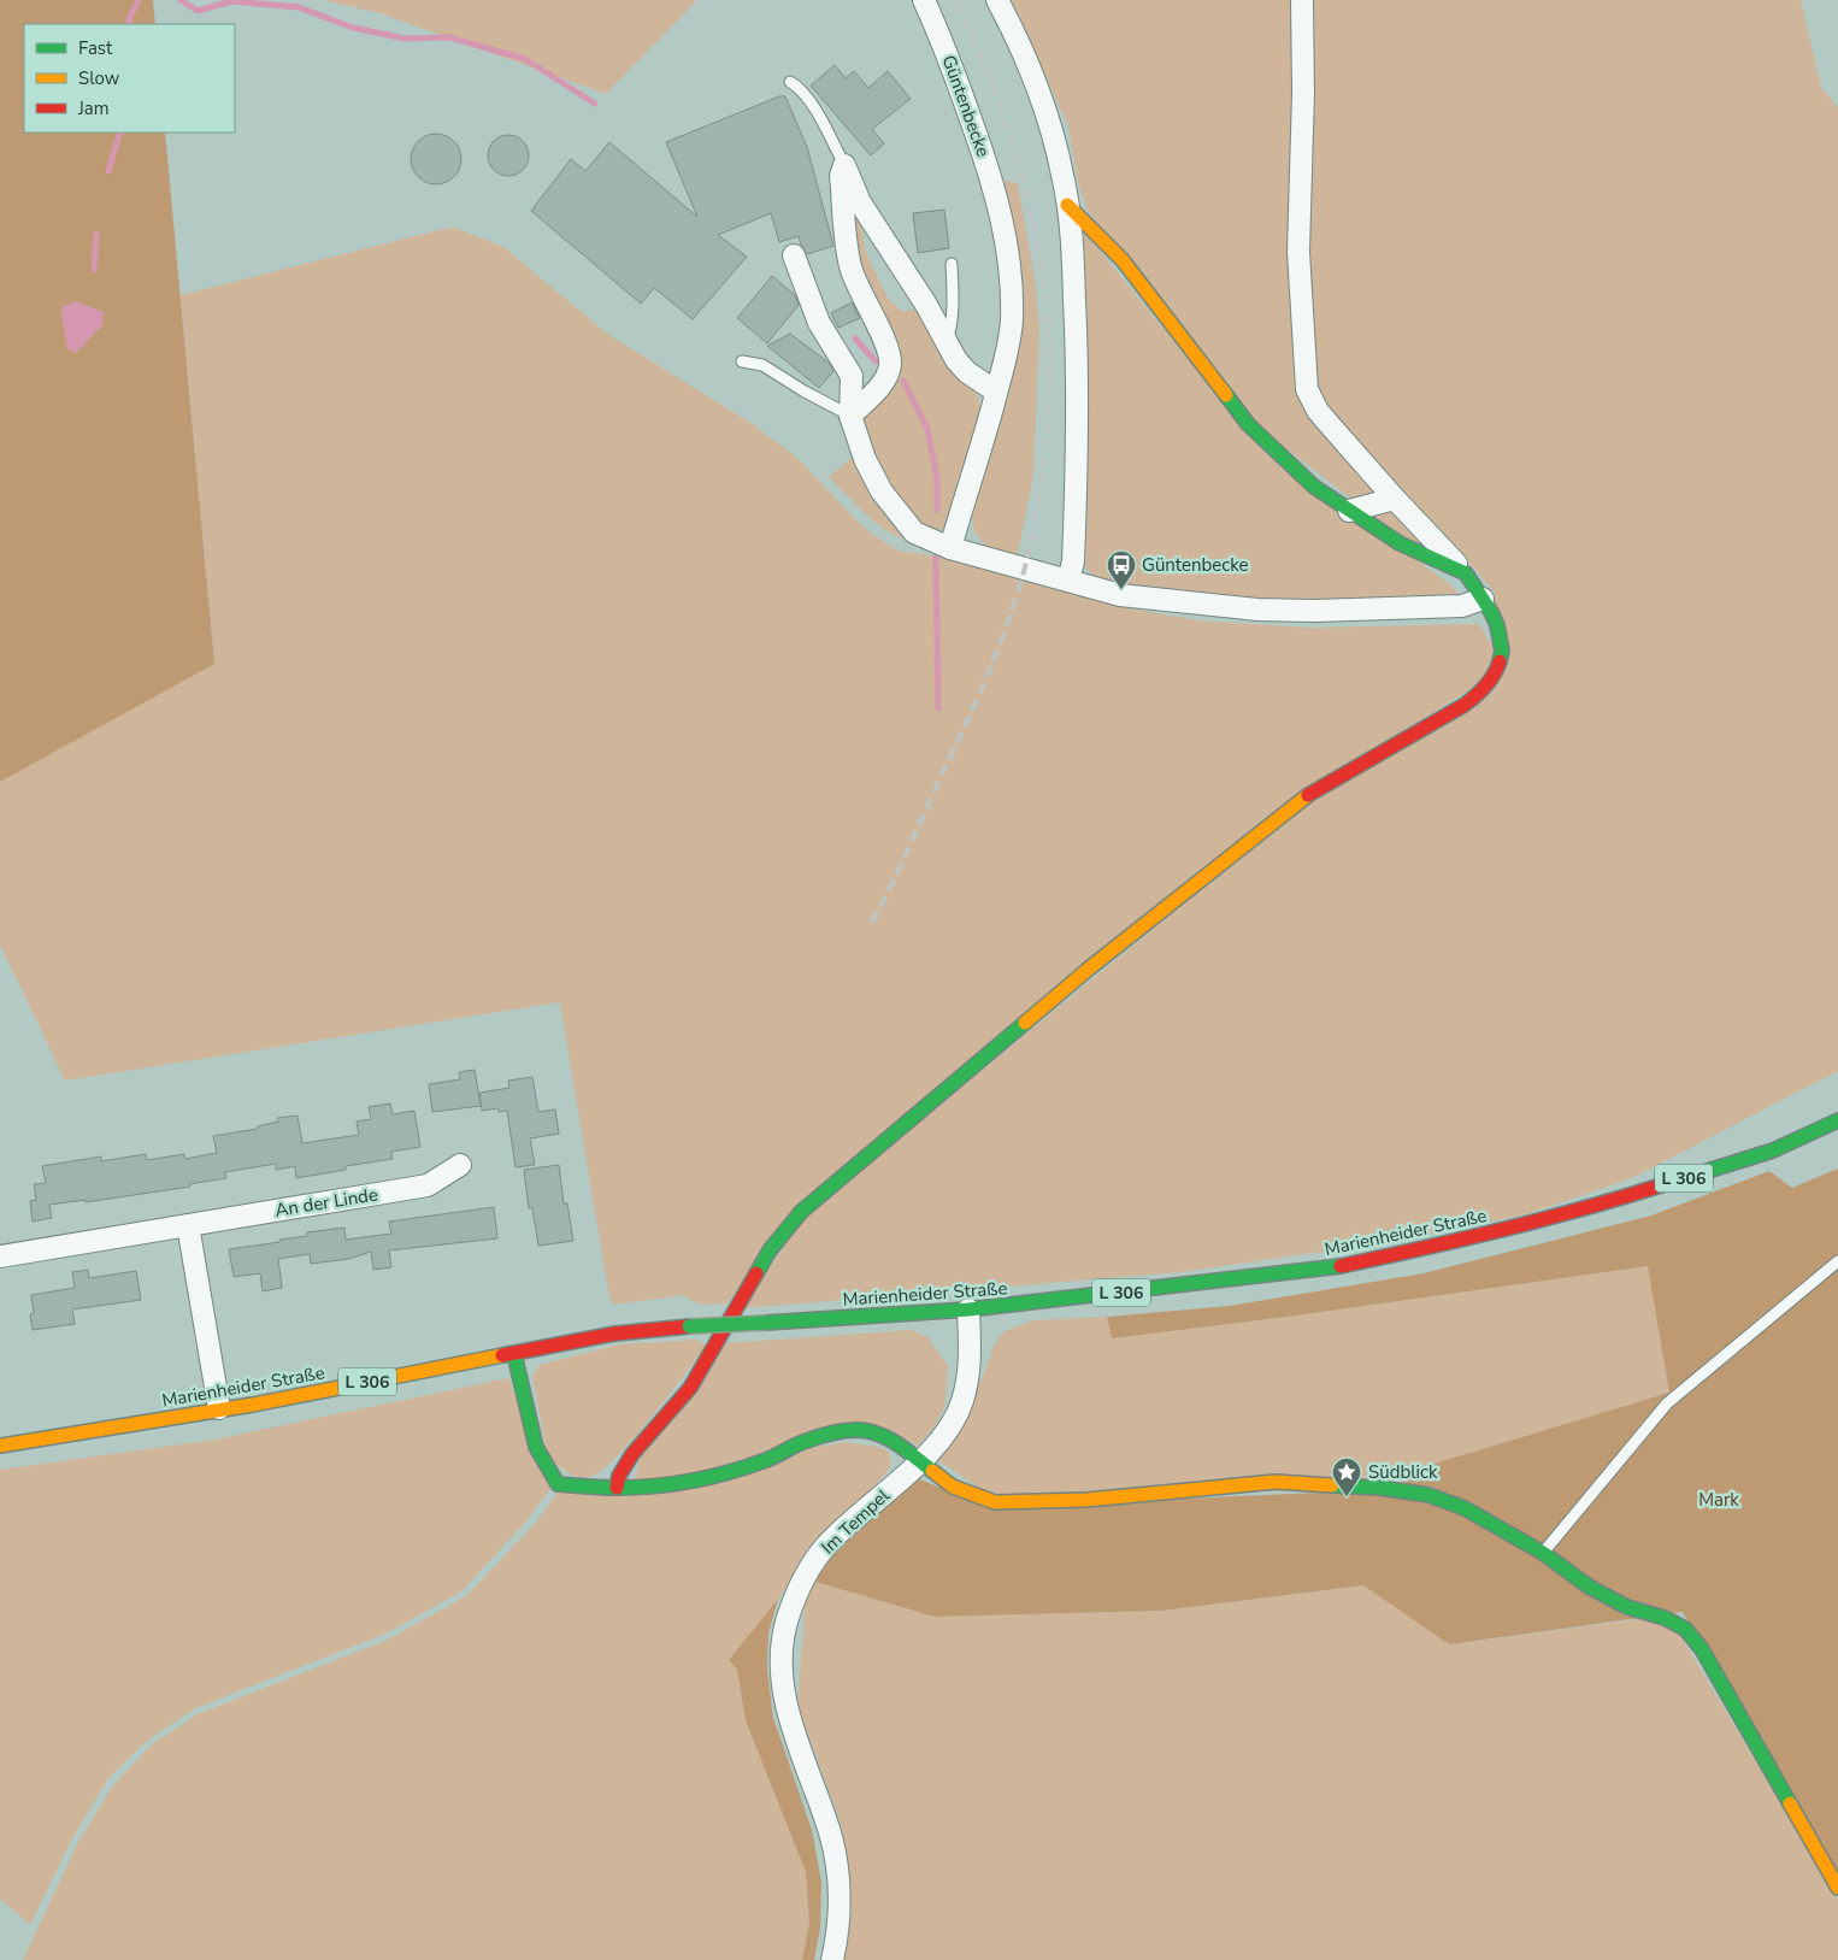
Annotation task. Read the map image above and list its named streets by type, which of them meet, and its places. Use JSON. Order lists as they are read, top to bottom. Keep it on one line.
{"streets":{"street":["Güntenbecke","L 306","An der Linde","Marienheider Straße","Im Tempel"]},"crossings":[["Marienheider Straße","Im Tempel"]],"parks":["Mark"],"places":{"bus stop":["Güntenbecke"],"place":["Südblick"]},"legend":["Fast","Slow","Jam"]}
